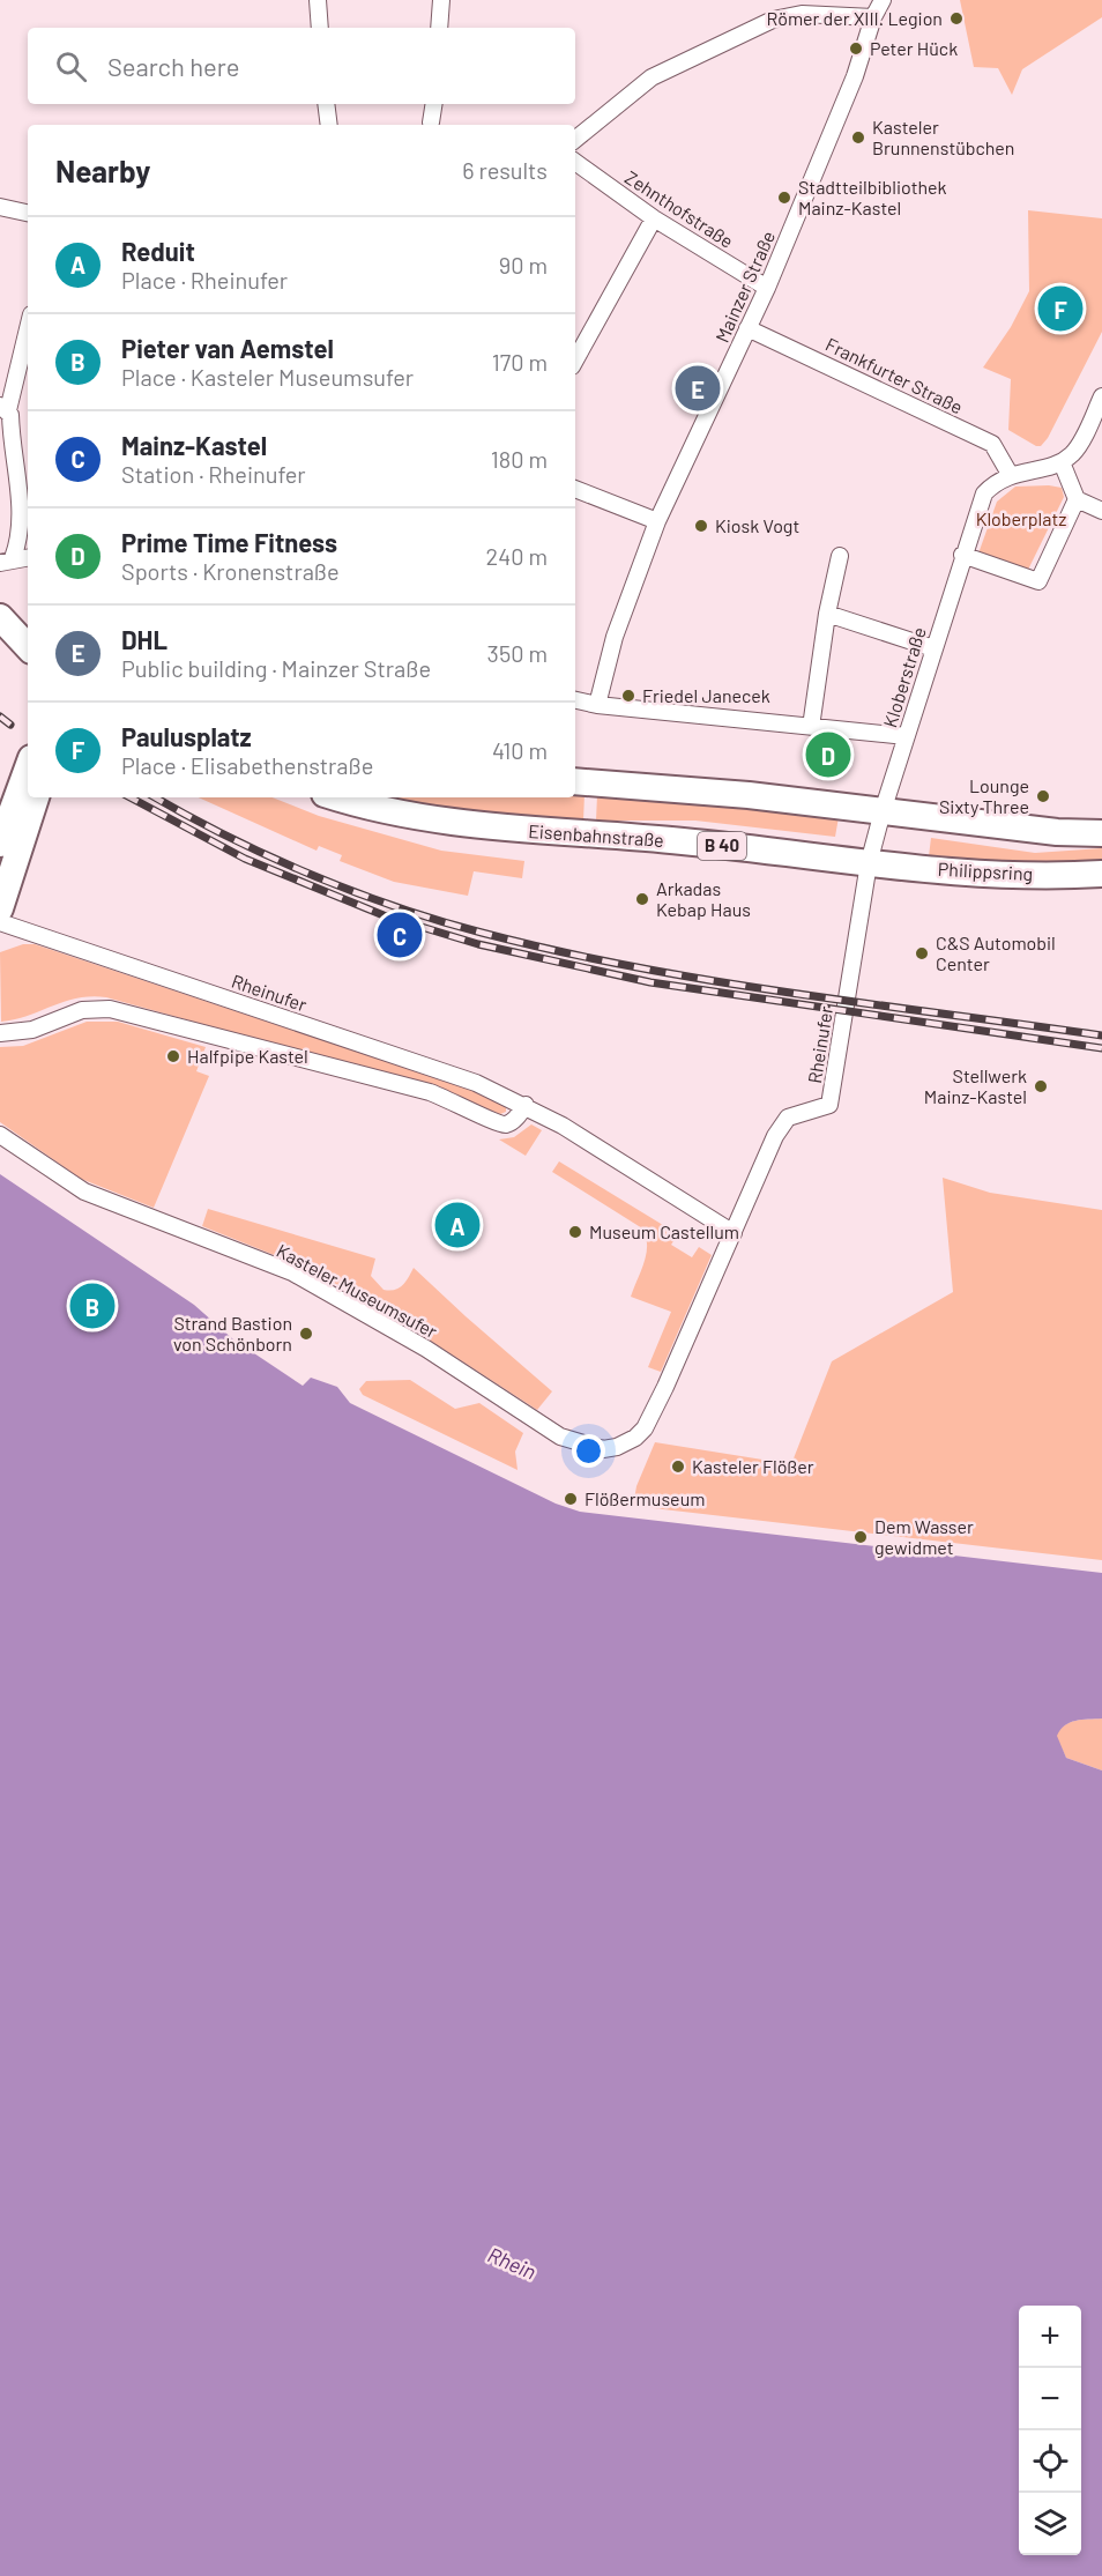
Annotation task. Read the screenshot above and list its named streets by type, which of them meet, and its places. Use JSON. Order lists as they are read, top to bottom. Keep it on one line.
{"streets":{"main road":["Eisenbahnstraße","B 40","Philippsring"],"street":["Zehnthofstraße","Mainzer Straße","Frankfurter Straße","Kloberstraße","Rheinufer","Kasteler Museumsufer"]},"crossings":[["Zehnthofstraße","Mainzer Straße"],["Mainzer Straße","Frankfurter Straße"],["Frankfurter Straße","Kloberstraße"],["Kloberstraße","Eisenbahnstraße"],["Kloberstraße","Philippsring"],["Kloberstraße","Rheinufer"],["Eisenbahnstraße","Philippsring"],["Eisenbahnstraße","Rheinufer"],["Philippsring","Rheinufer"],["Rheinufer","Kasteler Museumsufer"]],"water":["Rhein"],"parks":["Kloberplatz"],"places":["Römer der XIII. Legion","Peter Hück","Kasteler Brunnenstübchen","Stadtteilbibliothek Mainz-Kastel","Kiosk Vogt","Friedel Janecek","Lounge Sixty Three","Arkadas Kebap Haus","C&S Automobil Center","Halfpipe Kastel","Stellwerk Mainz-Kastel","Museum Castellum","Strand Bastion von Schönborn","Kasteler Flößer","Flößermuseum","Dem Wasser gewidmet"],"page":{"search":"Search here","heading":["Nearby","6 results"],"list":[{"mark":"A","name":"Reduit","note":"Place · Rheinufer","value":"90 m"},{"mark":"B","name":"Pieter van Aemstel","note":"Place · Kasteler Museumsufer","value":"170 m"},{"mark":"C","name":"Mainz-Kastel","note":"Station · Rheinufer","value":"180 m"},{"mark":"D","name":"Prime Time Fitness","note":"Sports · Kronenstraße","value":"240 m"},{"mark":"E","name":"DHL","note":"Public building · Mainzer Straße","value":"350 m"},{"mark":"F","name":"Paulusplatz","note":"Place · Elisabethenstraße","value":"410 m"}],"pins":["F","E","D","C","A","B"],"map_buttons":["+","−"]}}
